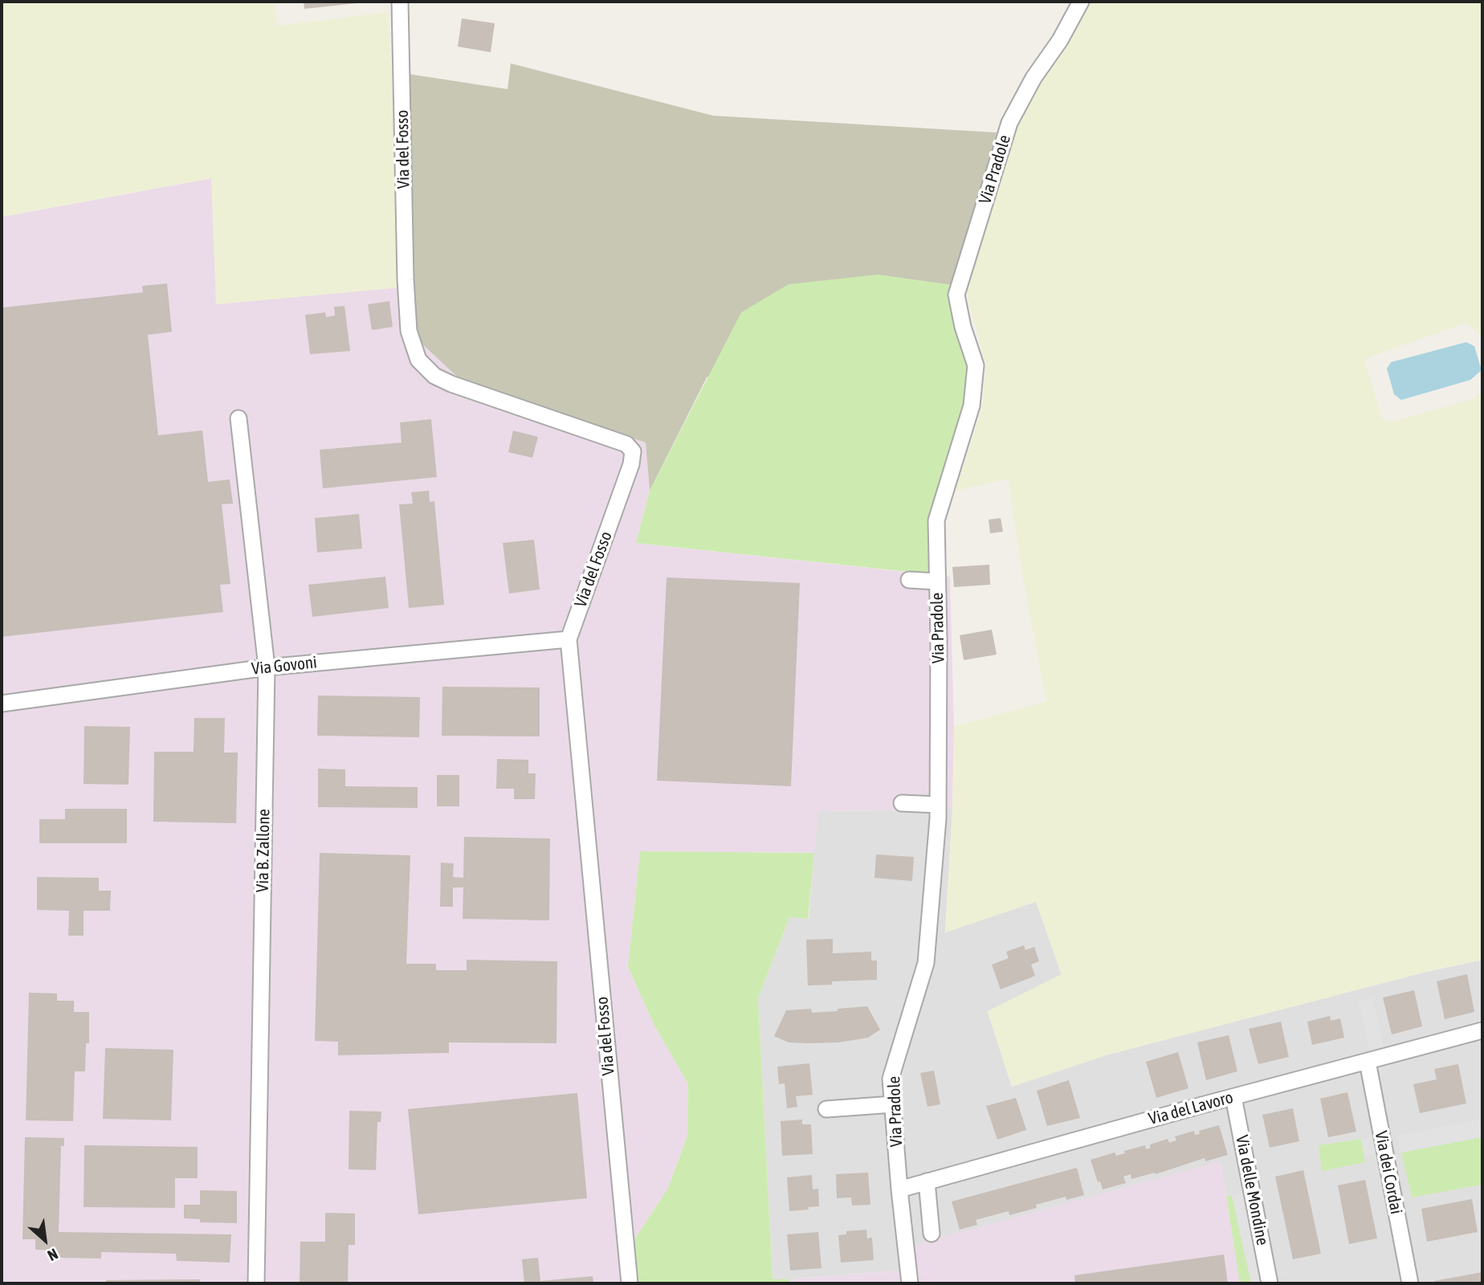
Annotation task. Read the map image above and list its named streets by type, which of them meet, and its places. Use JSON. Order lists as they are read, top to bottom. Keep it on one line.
{"streets":{"street":["Via del Fosso","Via Pradole","Via Govoni","Via B. Zallone","Via del Lavoro","Via dei Cordai","Via delle Mondine"]},"crossings":[["Via del Fosso","Via Govoni"],["Via Pradole","Via del Lavoro"],["Via Govoni","Via B. Zallone"],["Via del Lavoro","Via dei Cordai"],["Via del Lavoro","Via delle Mondine"]],"north":"bottom right"}
